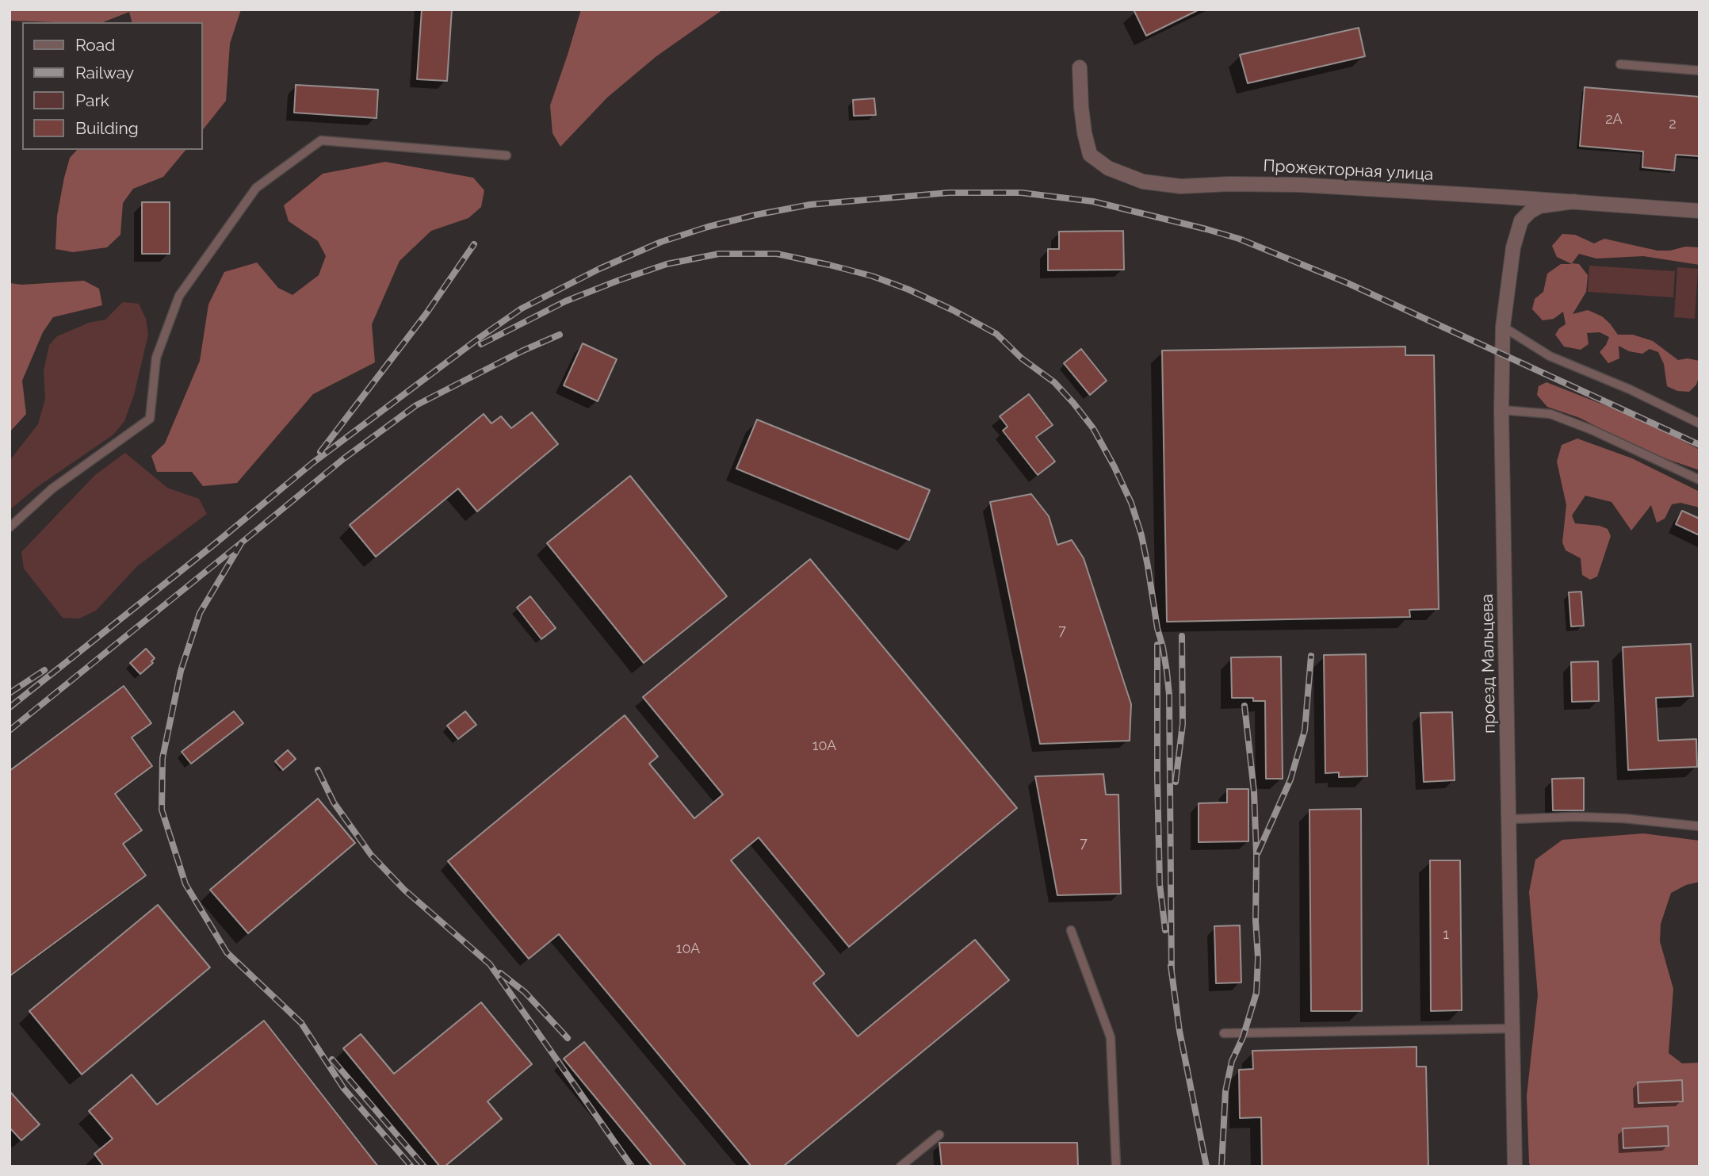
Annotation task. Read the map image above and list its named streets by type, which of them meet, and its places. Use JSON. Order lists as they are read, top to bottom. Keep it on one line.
{"streets":{"street":["Прожекторная улица","проезд Мальцева"]},"crossings":[["Прожекторная улица","проезд Мальцева"]],"house_numbers":["2А","2","7","10А","7","1","10А"],"legend":["Road","Railway","Park","Building"]}
